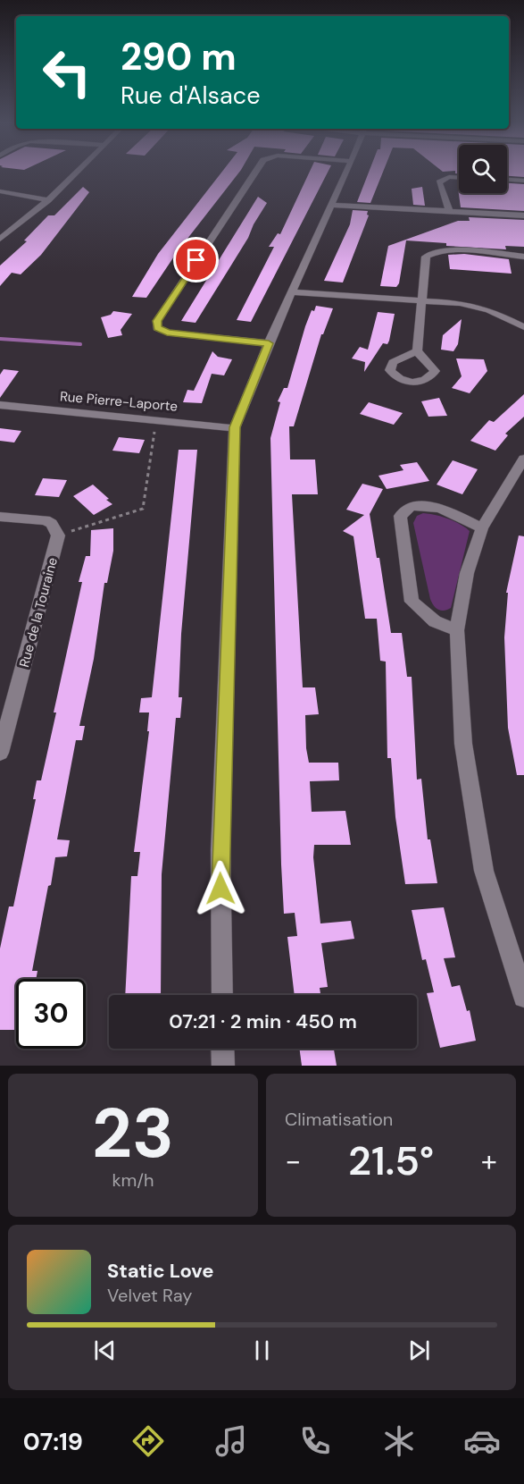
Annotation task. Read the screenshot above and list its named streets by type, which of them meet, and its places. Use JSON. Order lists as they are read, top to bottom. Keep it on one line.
{"streets":{"street":["Rue Pierre-Laporte","Rue de la Touraine"]},"page":{"turn":["290 m","Rue d'Alsace"],"limit":"30","trip":"07:21 · 2 min · 450 m","tile":[["23","km/h"],"Climatisation"],"heat":["−","21.5°","+"],"song":["Static Love","Velvet Ray"],"tabs":"07:19"}}
